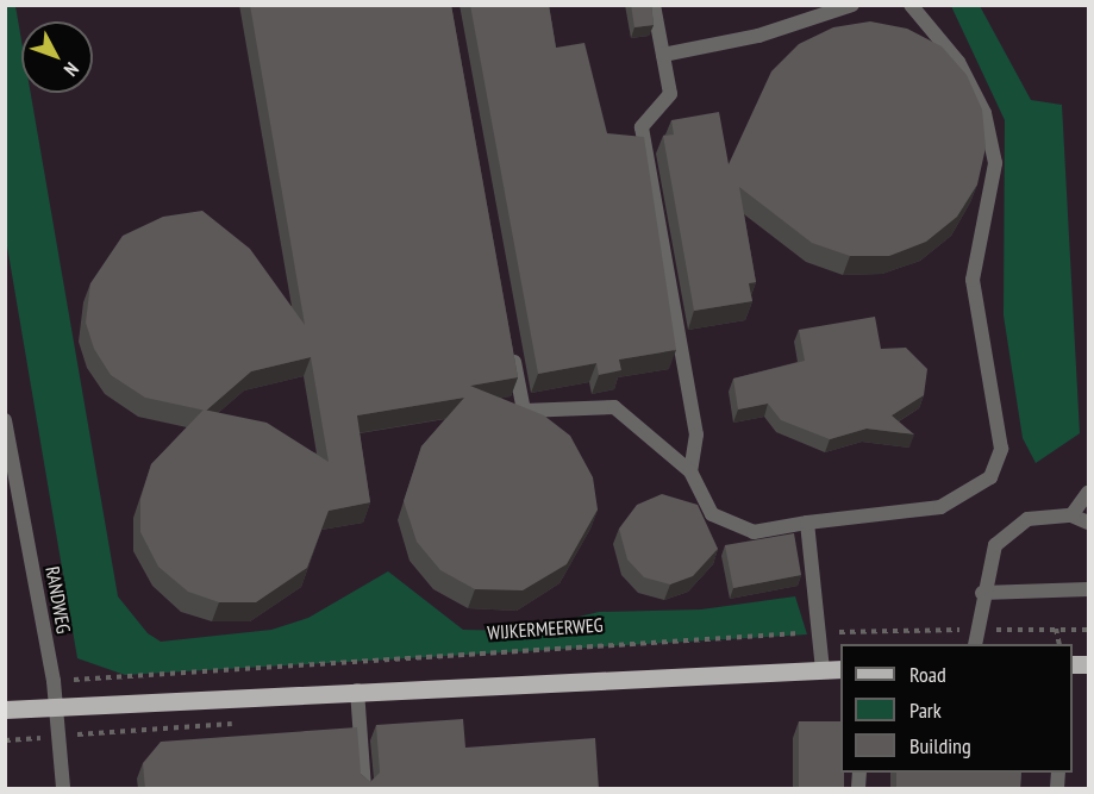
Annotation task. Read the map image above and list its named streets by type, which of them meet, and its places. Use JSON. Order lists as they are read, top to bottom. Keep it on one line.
{"streets":{"street":["RANDWEG"],"path":["WIJKERMEERWEG"]},"crossings":[["RANDWEG","WIJKERMEERWEG"]],"legend":["Road","Park","Building"],"north":"bottom right"}
